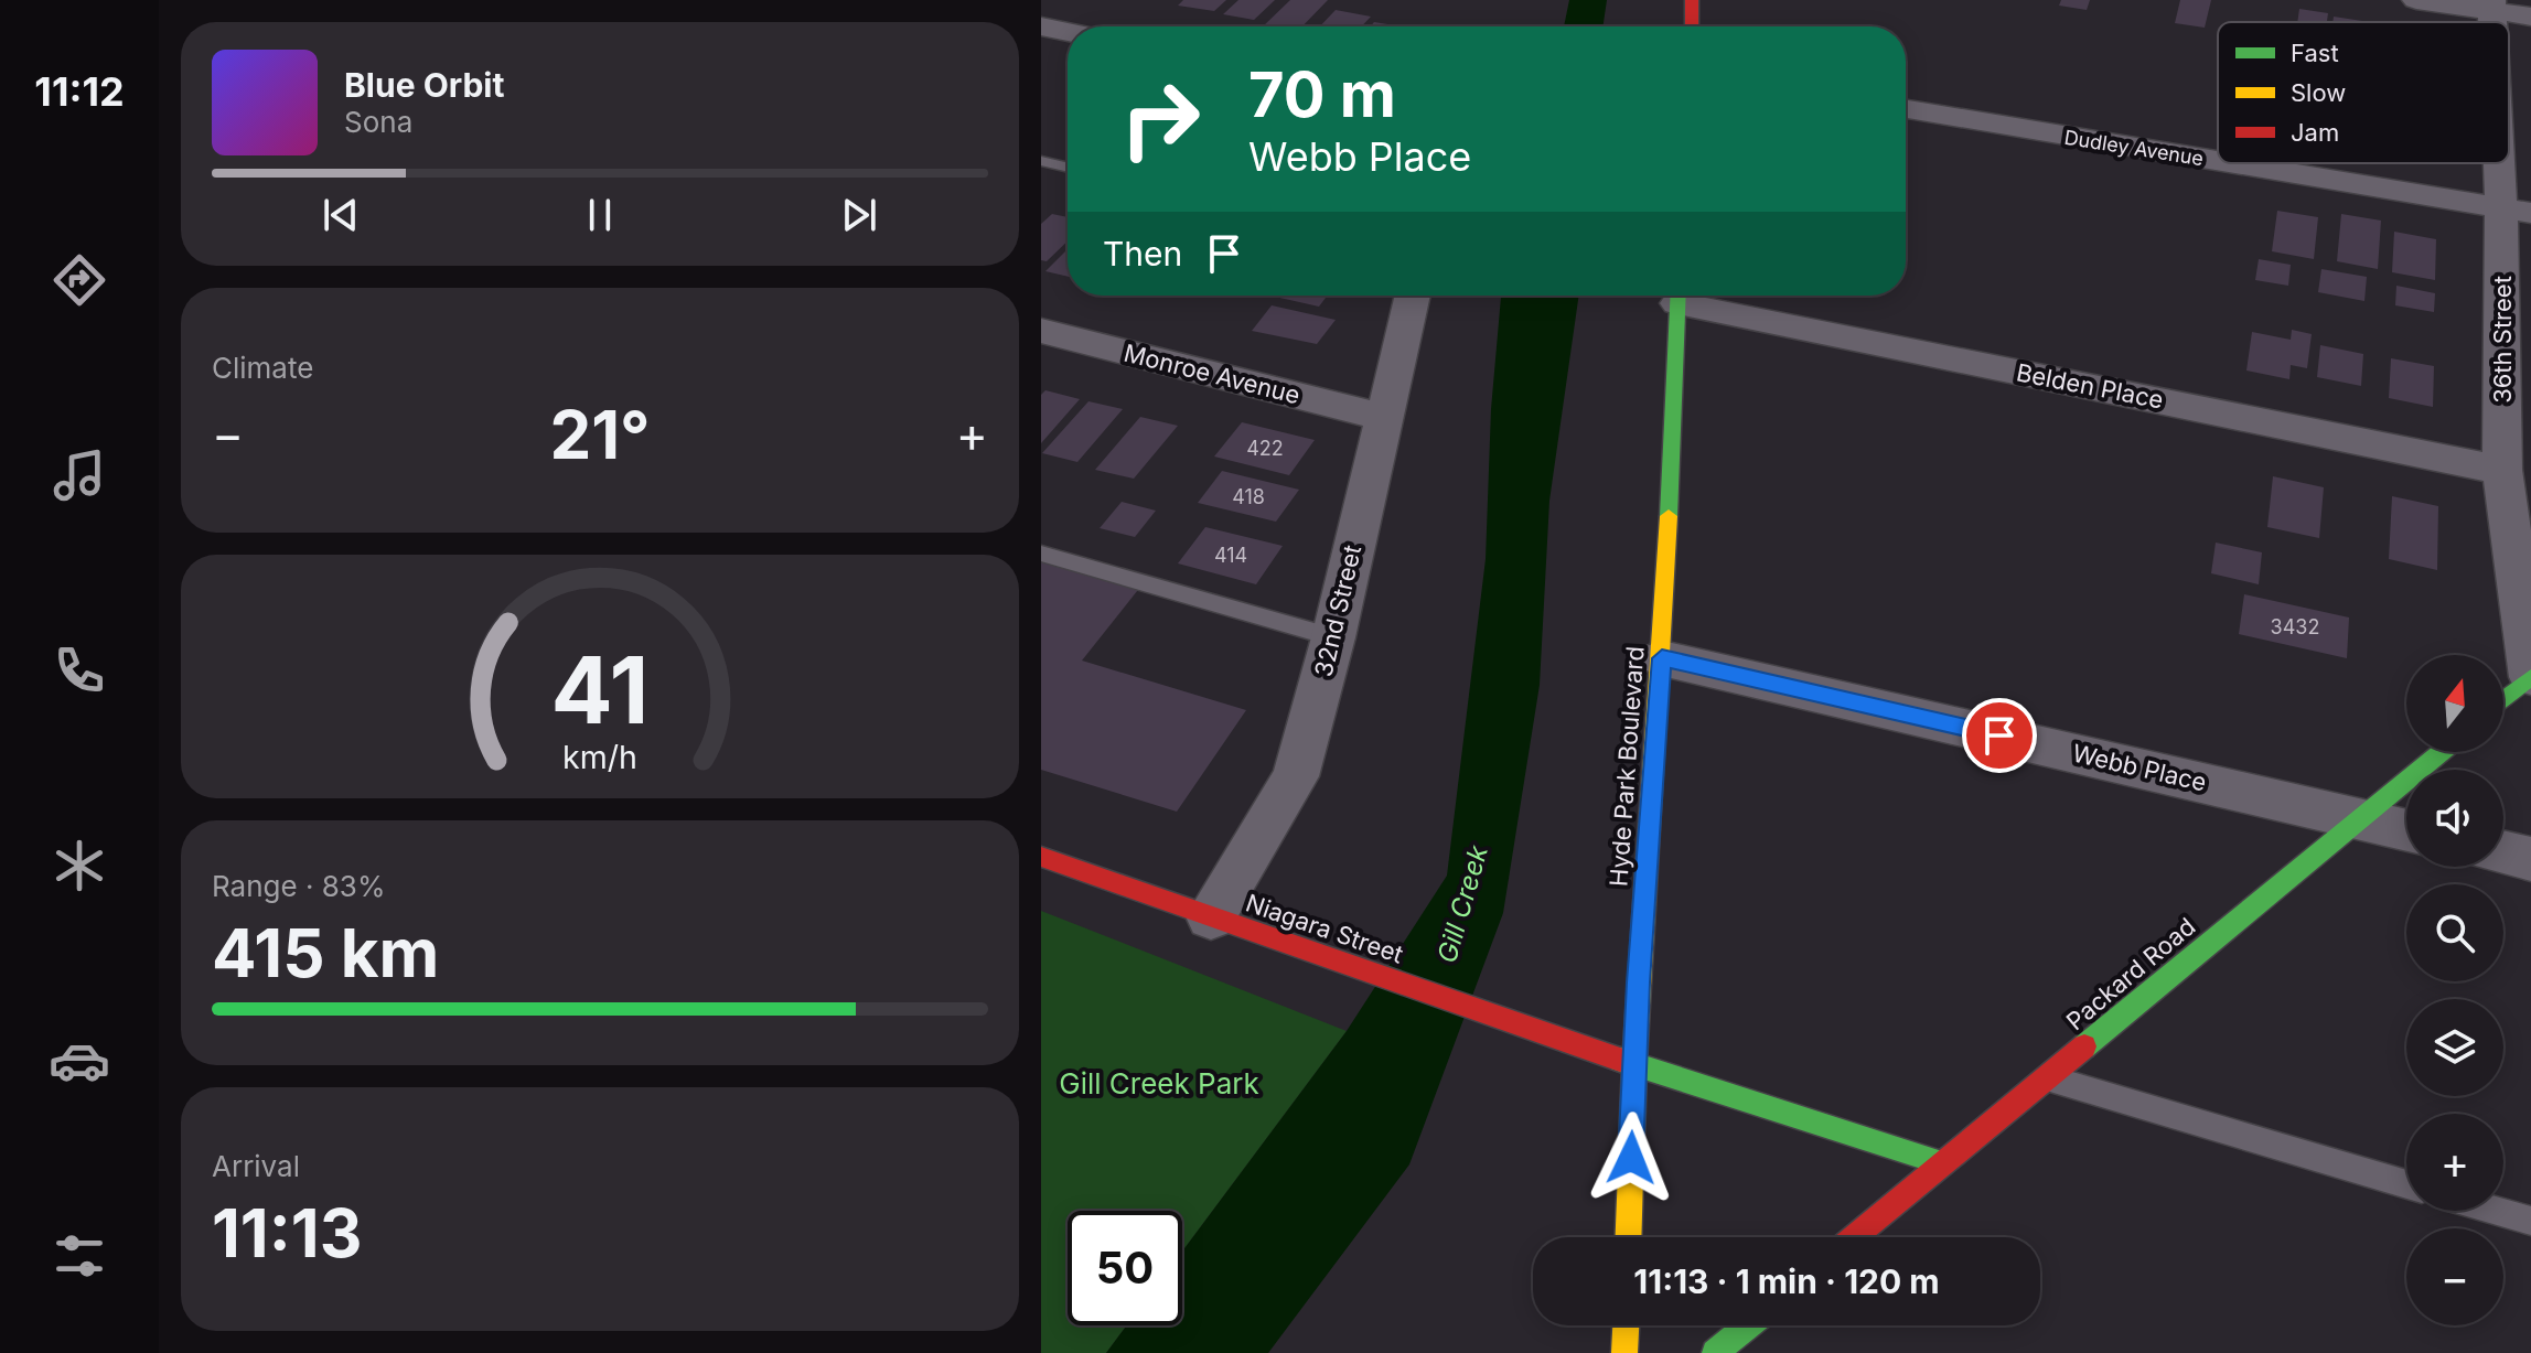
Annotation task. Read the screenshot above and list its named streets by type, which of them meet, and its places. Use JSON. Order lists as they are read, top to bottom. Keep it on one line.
{"streets":{"street":["Dudley Avenue","36th Street","Monroe Avenue","Belden Place","32nd Street","Hyde Park Boulevard","Webb Place","Niagara Street","Packard Road"]},"crossings":[["Dudley Avenue","36th Street"],["36th Street","Belden Place"],["Monroe Avenue","32nd Street"],["32nd Street","Niagara Street"],["Hyde Park Boulevard","Webb Place"],["Hyde Park Boulevard","Niagara Street"],["Webb Place","Packard Road"],["Niagara Street","Packard Road"]],"water":["Gill Creek"],"parks":["Gill Creek Park"],"house_numbers":["422","418","414","3432"],"legend":["Fast","Slow","Jam"],"north":"top","page":{"tabs":"11:12","turn":["70 m","Webb Place"],"song":["Blue Orbit","Sona"],"then":"Then","tile":["Climate",["Range · 83%","415 km"],["Arrival","11:13"]],"heat":["−","21°","+"],"map_buttons":["+","−"],"limit":"50","trip":"11:13 · 1 min · 120 m","gauge":["41","km/h"]}}
